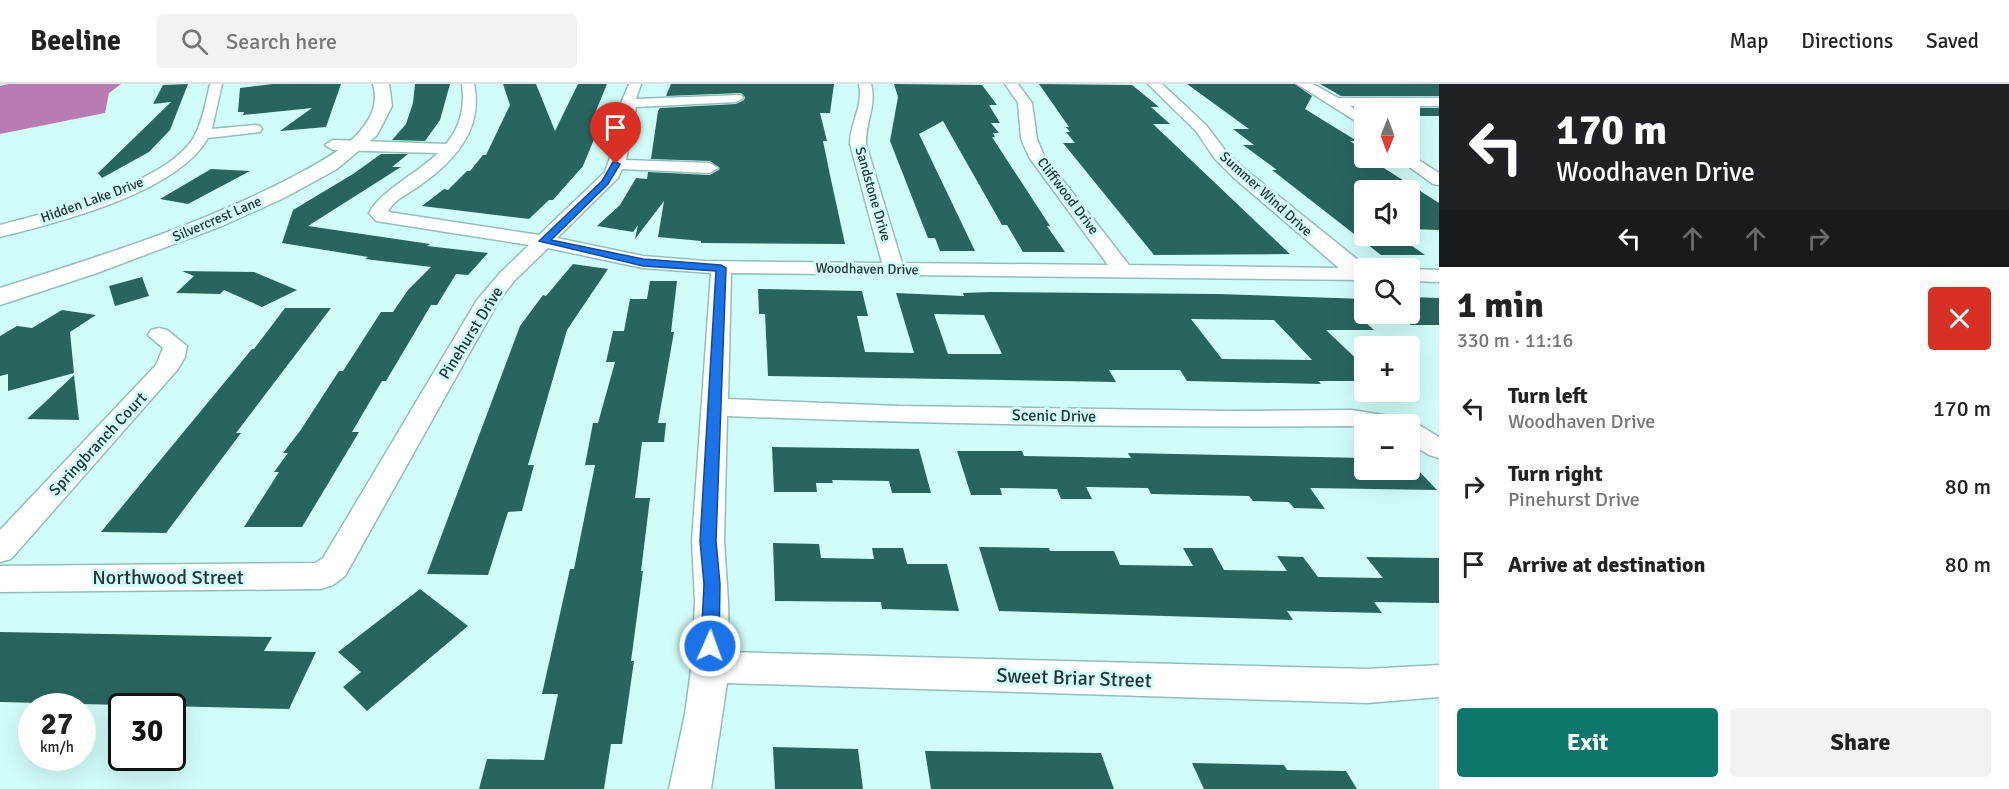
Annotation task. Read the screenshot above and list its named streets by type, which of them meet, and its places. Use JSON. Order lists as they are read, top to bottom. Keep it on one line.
{"streets":{"street":["Sandstone Drive","Summer Wind Drive","Cliffwood Drive","Hidden Lake Drive","Silvercrest Lane","Woodhaven Drive","Pinehurst Drive","Scenic Drive","Springbranch Court","Northwood Street","Sweet Briar Street"]},"crossings":[["Sandstone Drive","Woodhaven Drive"],["Cliffwood Drive","Woodhaven Drive"],["Woodhaven Drive","Pinehurst Drive"],["Pinehurst Drive","Northwood Street"]],"north":"bottom","page":{"header":"Beeline","search":"Search here","nav":["Map","Directions","Saved"],"turn":["170 m","Woodhaven Drive"],"map_buttons":["+","−"],"heading":["1 min","330 m · 11:16"],"list":[{"name":"Turn left","note":"Woodhaven Drive","value":"170 m"},{"name":"Turn right","note":"Pinehurst Drive","value":"80 m"},{"name":"Arrive at destination","value":"80 m"}],"speed":"27 km/h","limit":"30","buttons":["Exit","Share"]}}
